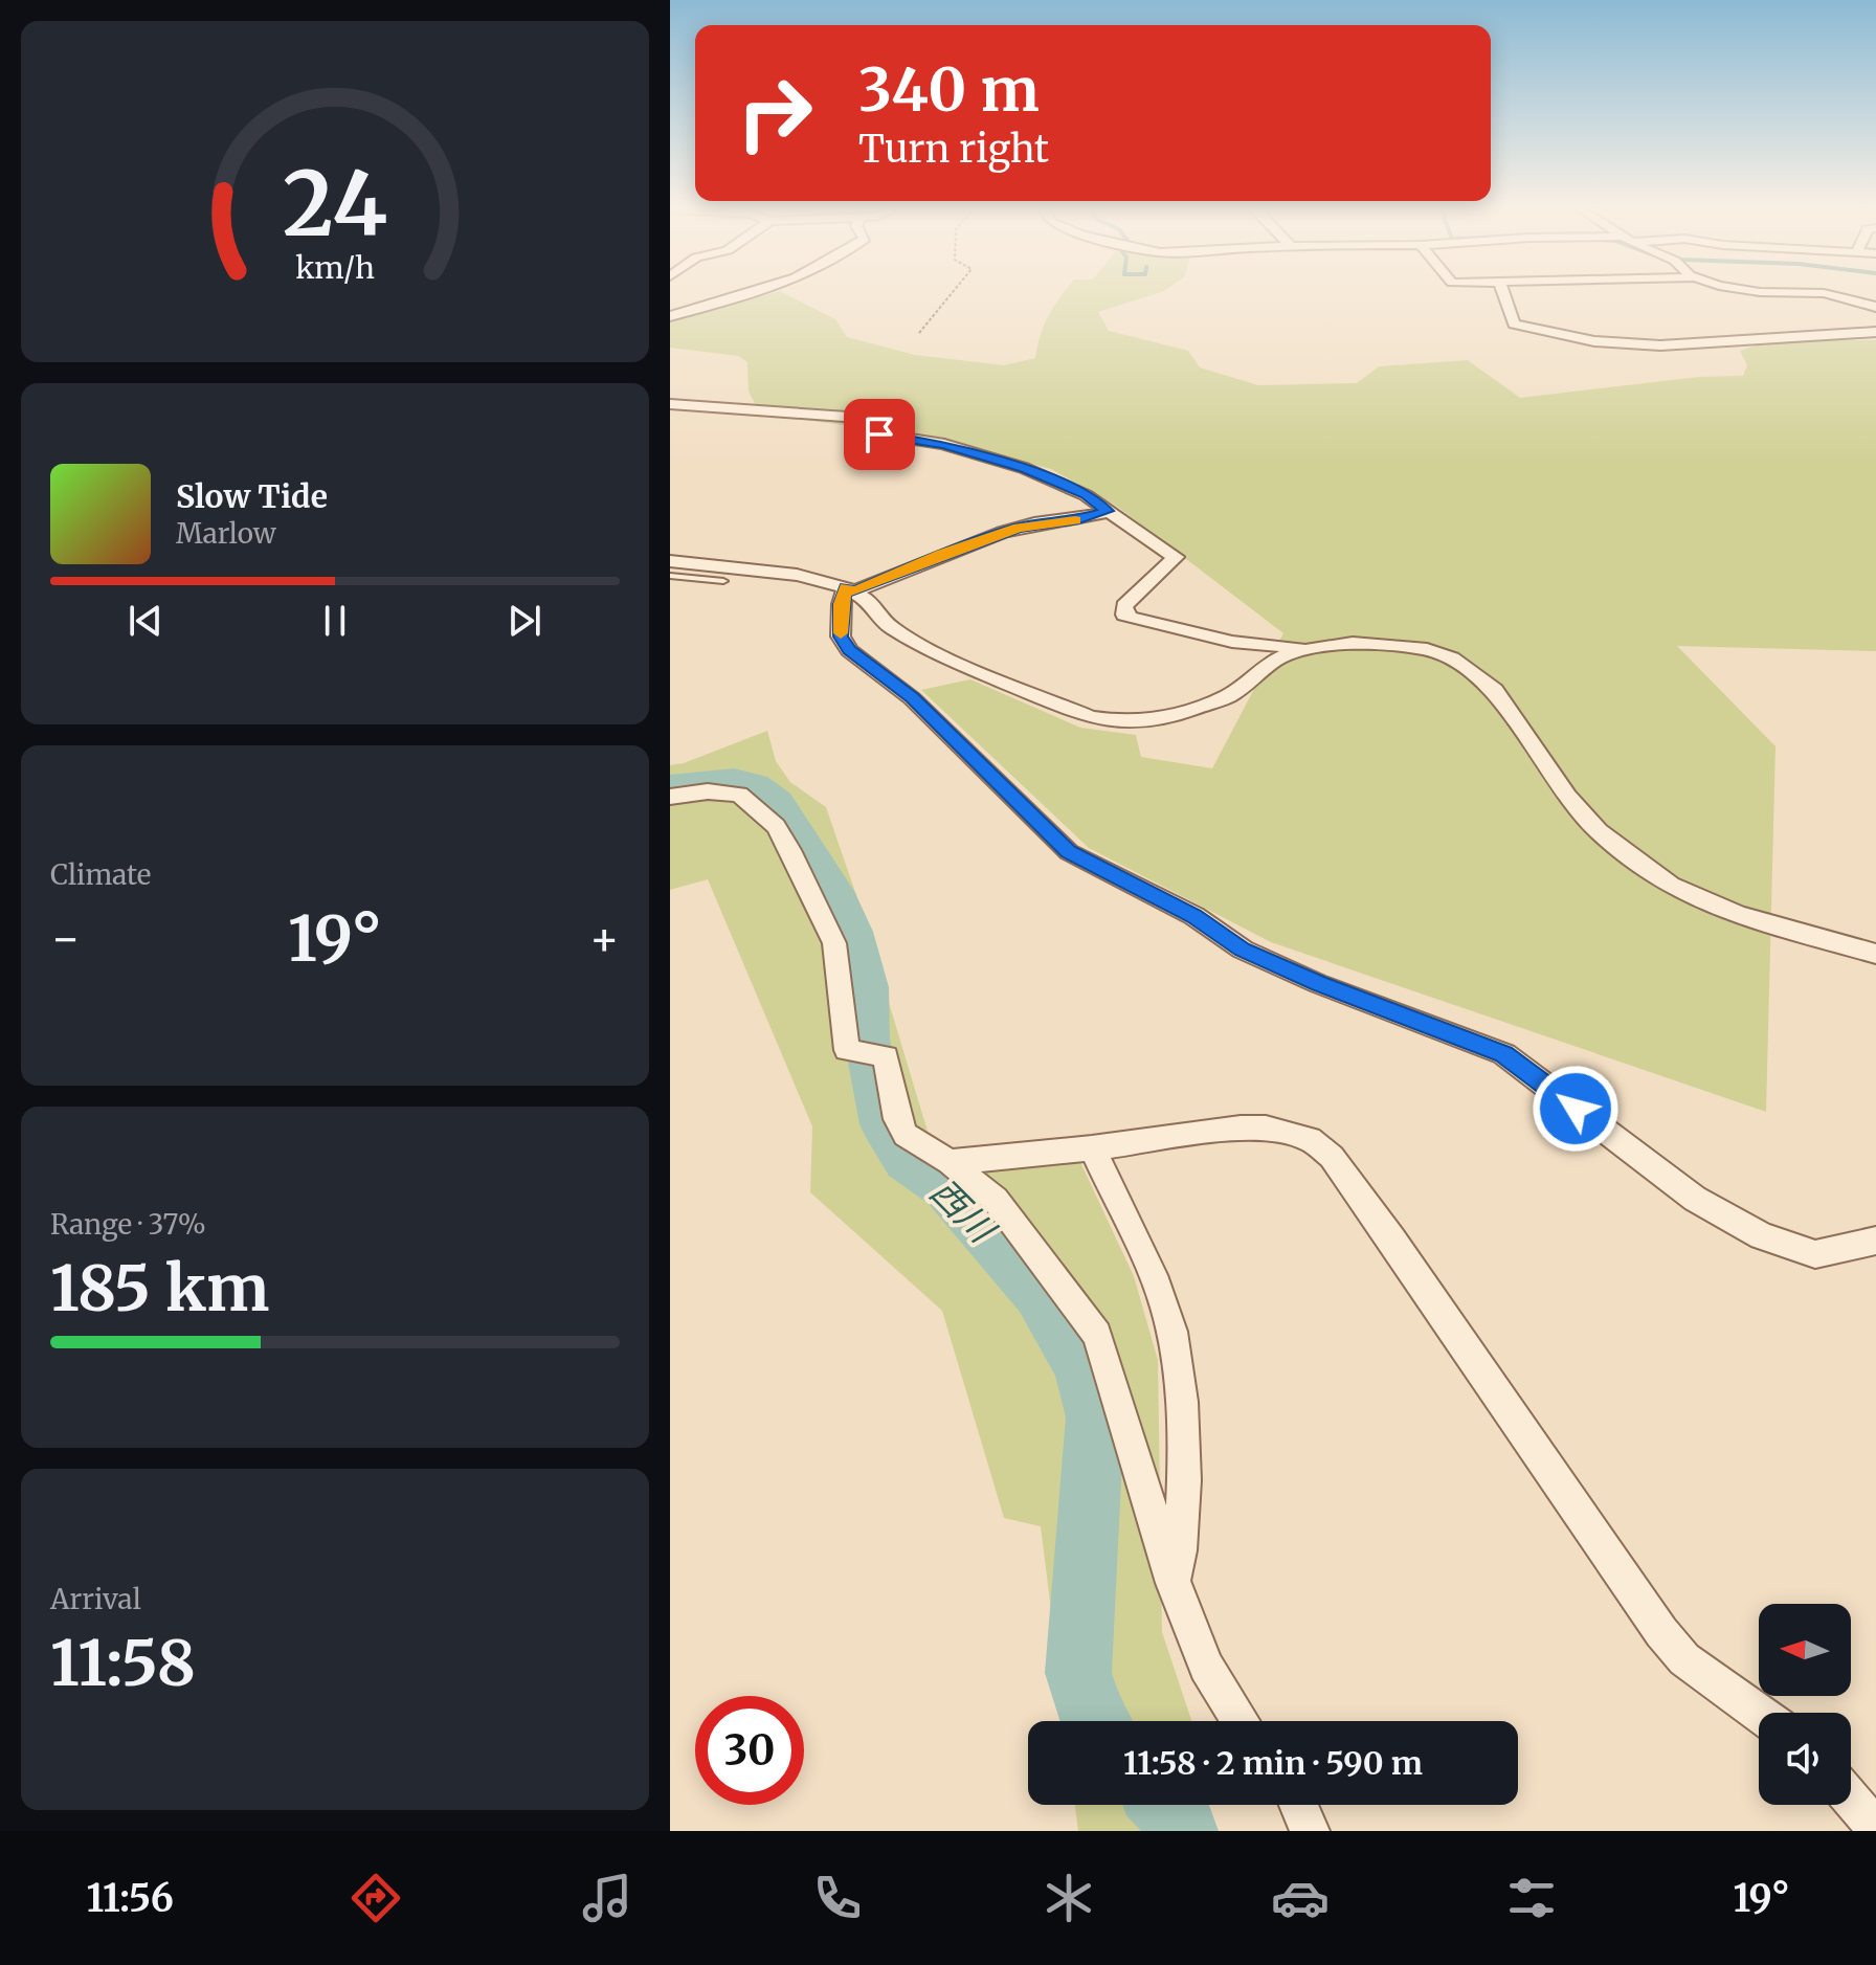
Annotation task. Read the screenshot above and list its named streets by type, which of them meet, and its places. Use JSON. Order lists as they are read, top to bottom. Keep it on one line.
{"water":["西川"],"north":"left","page":{"turn":["340 m","Turn right"],"song":["Slow Tide","Marlow"],"tile":["Climate",["Range · 37%","185 km"],["Arrival","11:58"]],"heat":["−","19°","+"],"limit":"30","trip":"11:58 · 2 min · 590 m","tabs":["11:56","19°"],"gauge":["24","km/h"]}}
